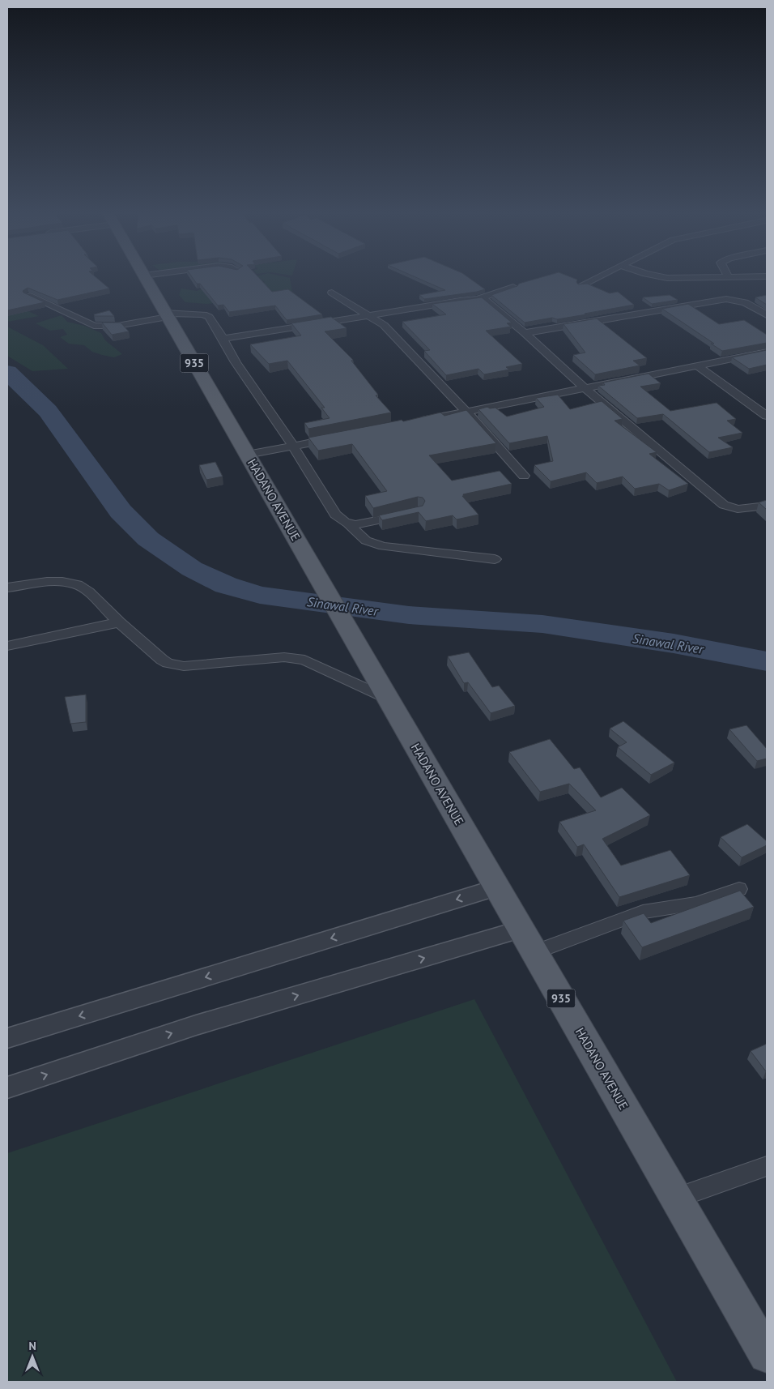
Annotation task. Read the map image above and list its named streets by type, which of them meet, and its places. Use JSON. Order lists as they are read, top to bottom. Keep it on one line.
{"streets":{"main road":["935","HADANO AVENUE"]},"water":["Sinawal River"],"north":"top"}
